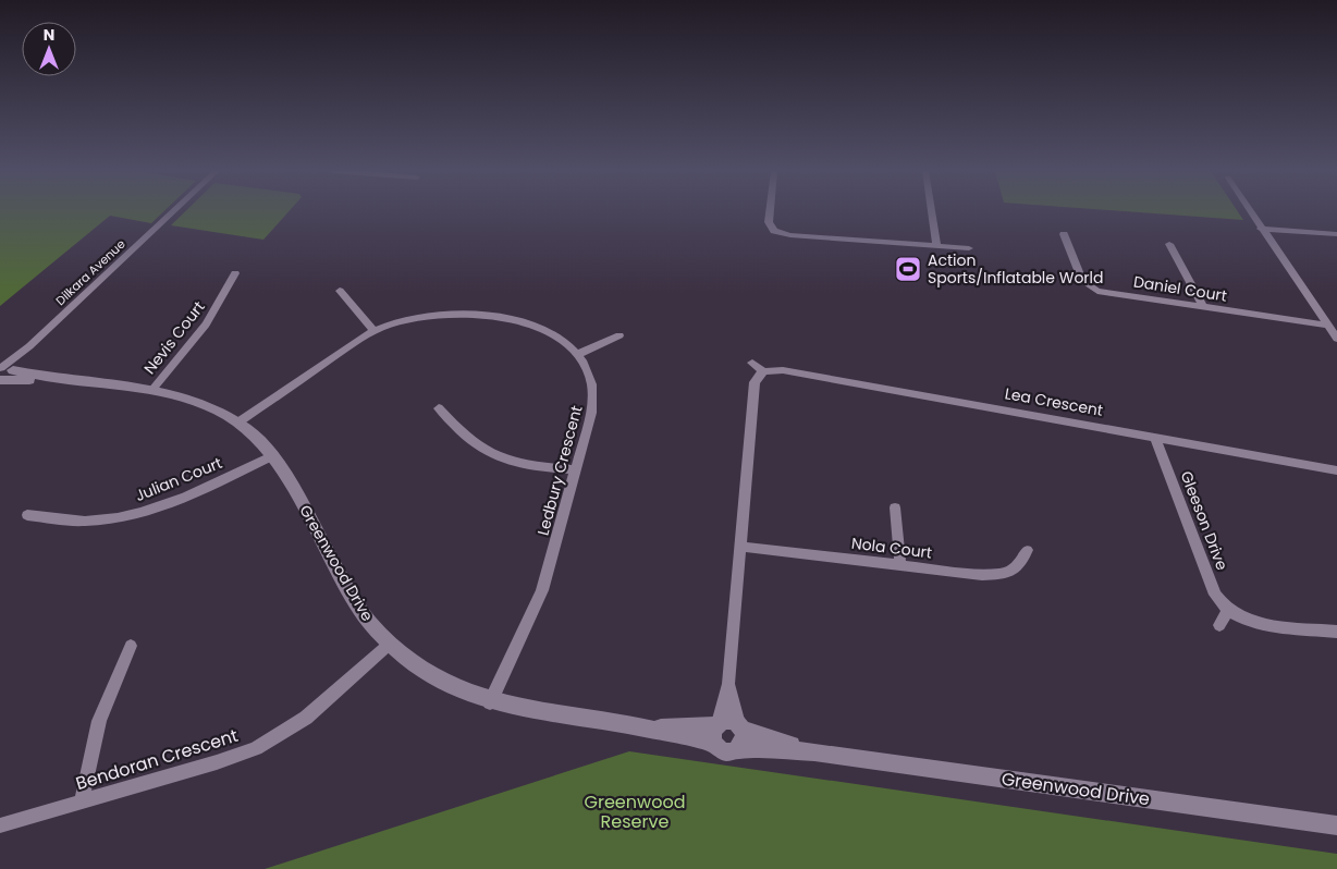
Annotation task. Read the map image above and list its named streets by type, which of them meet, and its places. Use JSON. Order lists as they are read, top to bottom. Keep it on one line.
{"streets":{"street":["Dilkara Avenue","Daniel Court","Nevis Court","Lea Crescent","Ledbury Crescent","Julian Court","Gleeson Drive","Nola Court","Greenwood Drive","Bendoran Crescent"]},"crossings":[["Dilkara Avenue","Greenwood Drive"],["Nevis Court","Greenwood Drive"],["Lea Crescent","Gleeson Drive"],["Ledbury Crescent","Greenwood Drive"],["Julian Court","Greenwood Drive"],["Greenwood Drive","Bendoran Crescent"]],"parks":["Greenwood Reserve"],"places":{"sports":["Action Sports/Inflatable World"]},"north":"top"}
